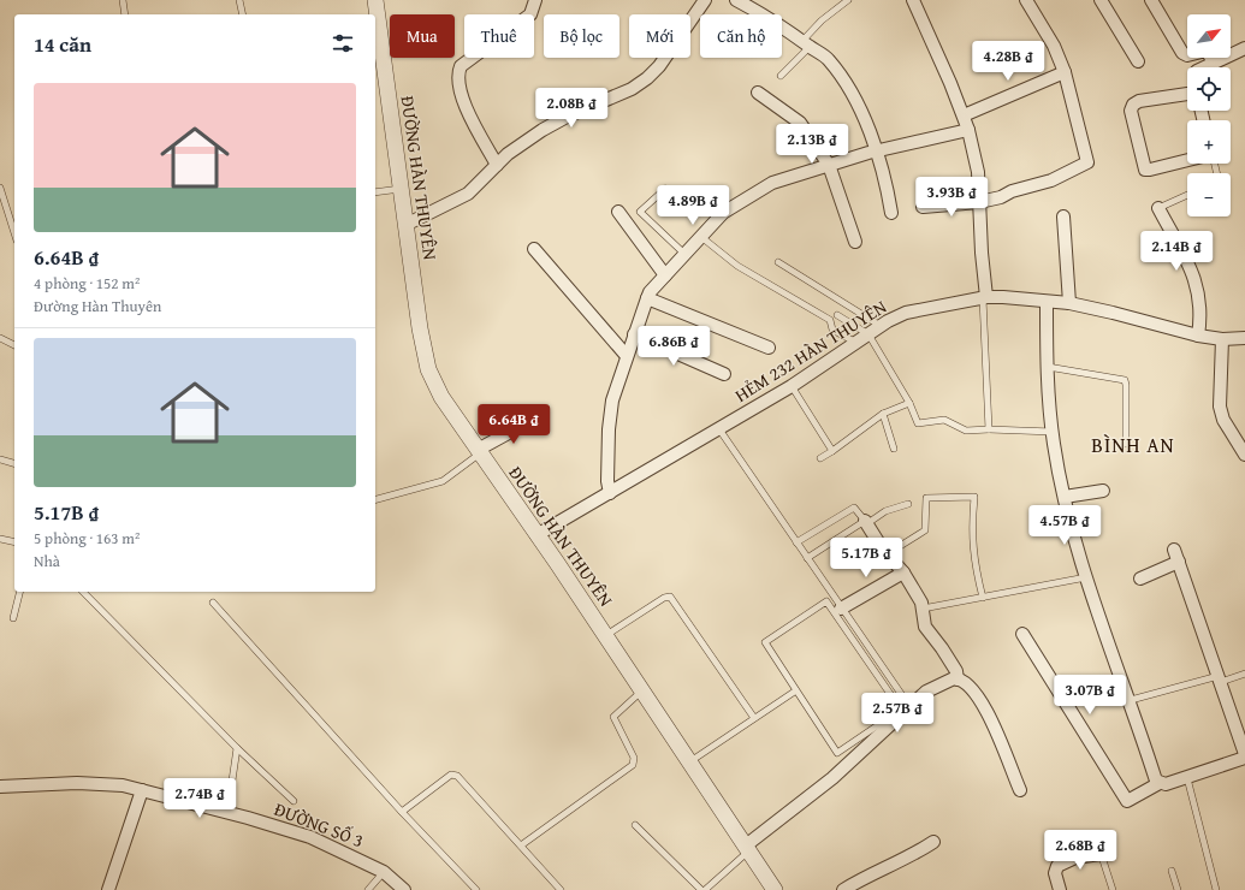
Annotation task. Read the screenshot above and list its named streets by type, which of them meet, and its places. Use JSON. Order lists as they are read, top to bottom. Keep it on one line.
{"streets":{"street":["ĐƯỜNG HÀN THUYÊN","HẺM 232 HÀN THUYÊN","ĐƯỜNG SỐ 3"]},"crossings":[["ĐƯỜNG HÀN THUYÊN","HẺM 232 HÀN THUYÊN"]],"districts":["BÌNH AN"],"north":"top right","page":{"map_buttons":["+","−"],"chip":["Mua","Thuê","Bộ lọc","Mới","Căn hộ"],"heading":"14 căn","price":["4.28B ₫","2.08B ₫","2.13B ₫","3.93B ₫","4.89B ₫","2.14B ₫","6.86B ₫","6.64B ₫","4.57B ₫","5.17B ₫","3.07B ₫","2.57B ₫","2.74B ₫","2.68B ₫"],"list":[{"name":"6.64B ₫","note":"4 phòng · 152 m² · Đường Hàn Thuyên"},{"name":"5.17B ₫","note":"5 phòng · 163 m² · Nhà"}]}}
